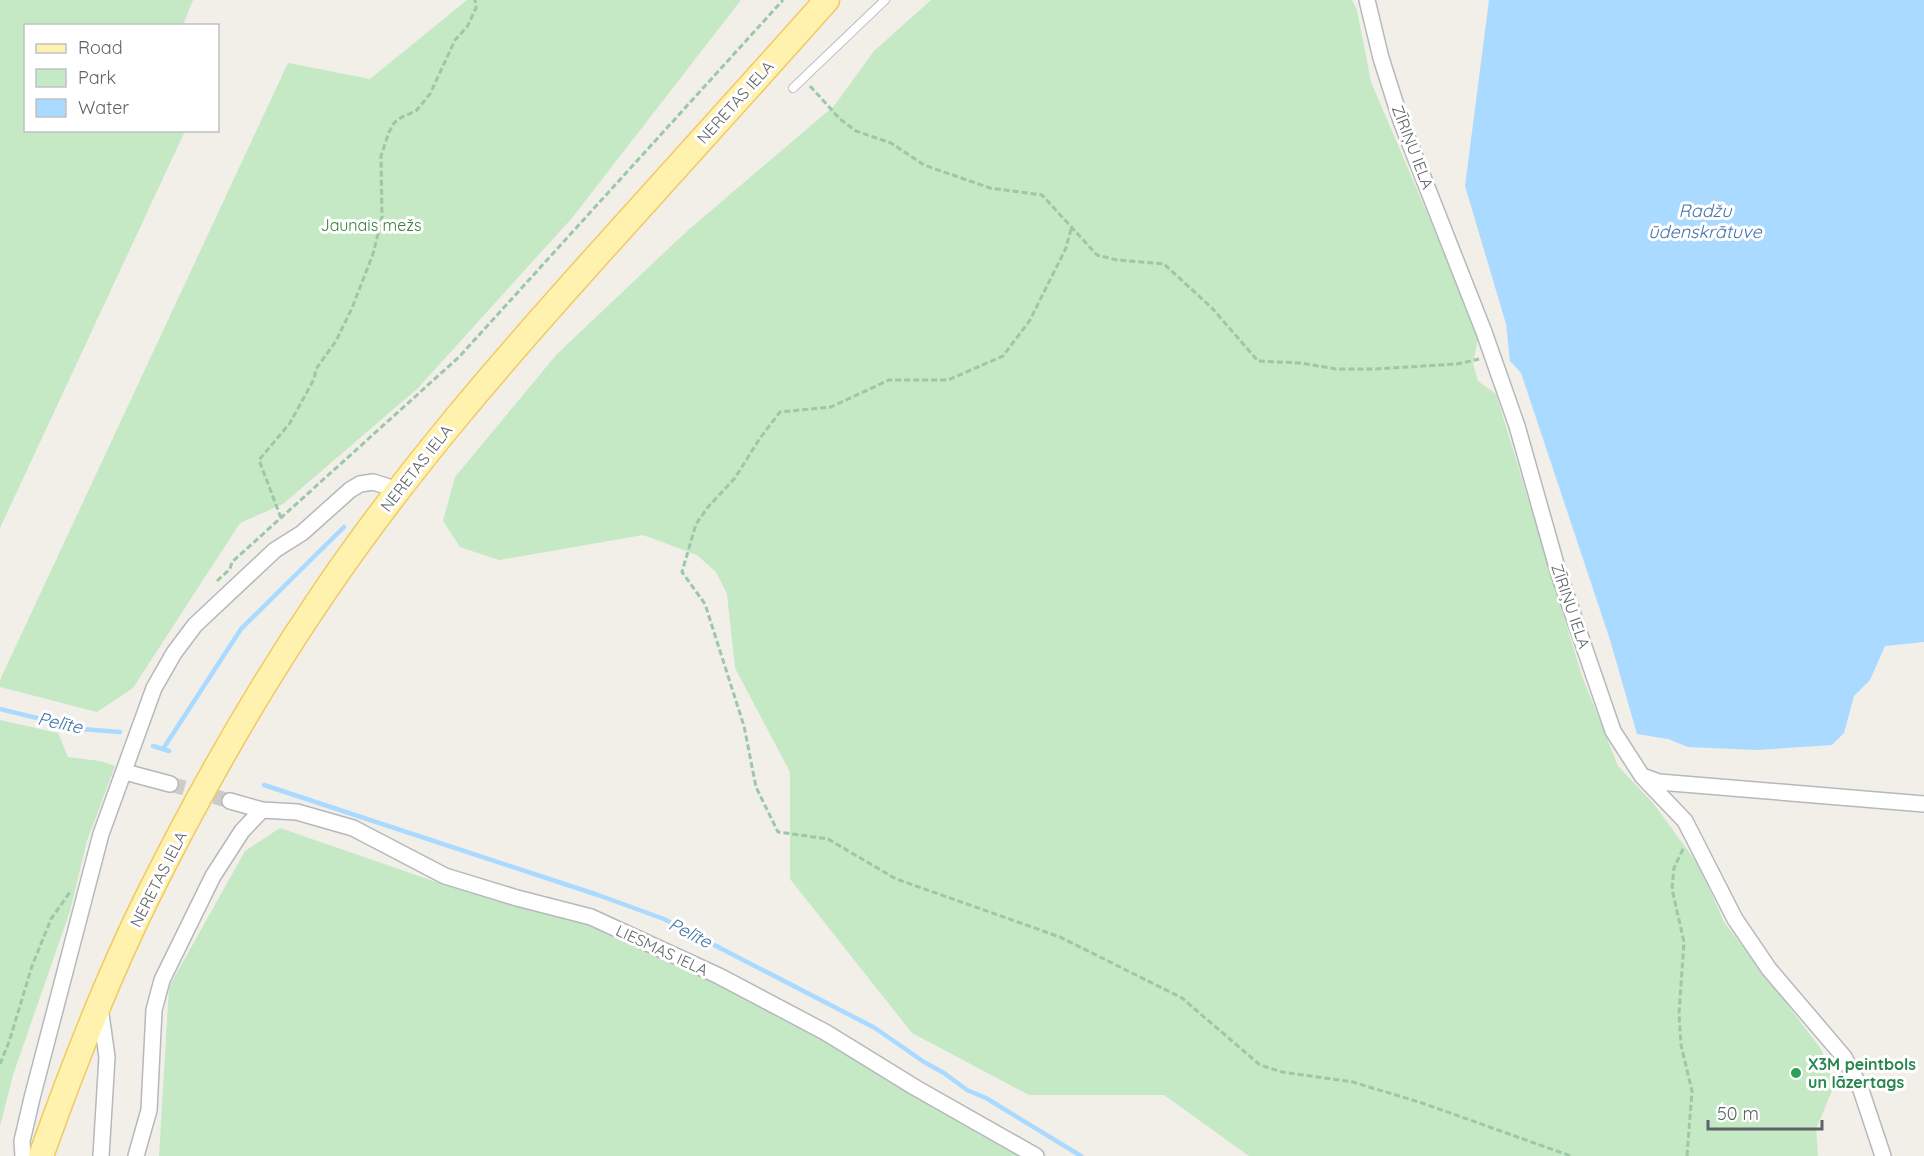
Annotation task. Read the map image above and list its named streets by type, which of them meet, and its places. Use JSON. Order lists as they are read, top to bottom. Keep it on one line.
{"streets":{"main road":["NERETAS IELA"],"street":["ZĪRIŅU IELA","LIESMAS IELA"]},"water":["Radžu ūdenskrātuve","Pelīte"],"parks":["Jaunais mežs"],"places":["X3M peintbols un lāzertags"],"legend":["Road","Park","Water"],"scale_bar":"50 m"}
